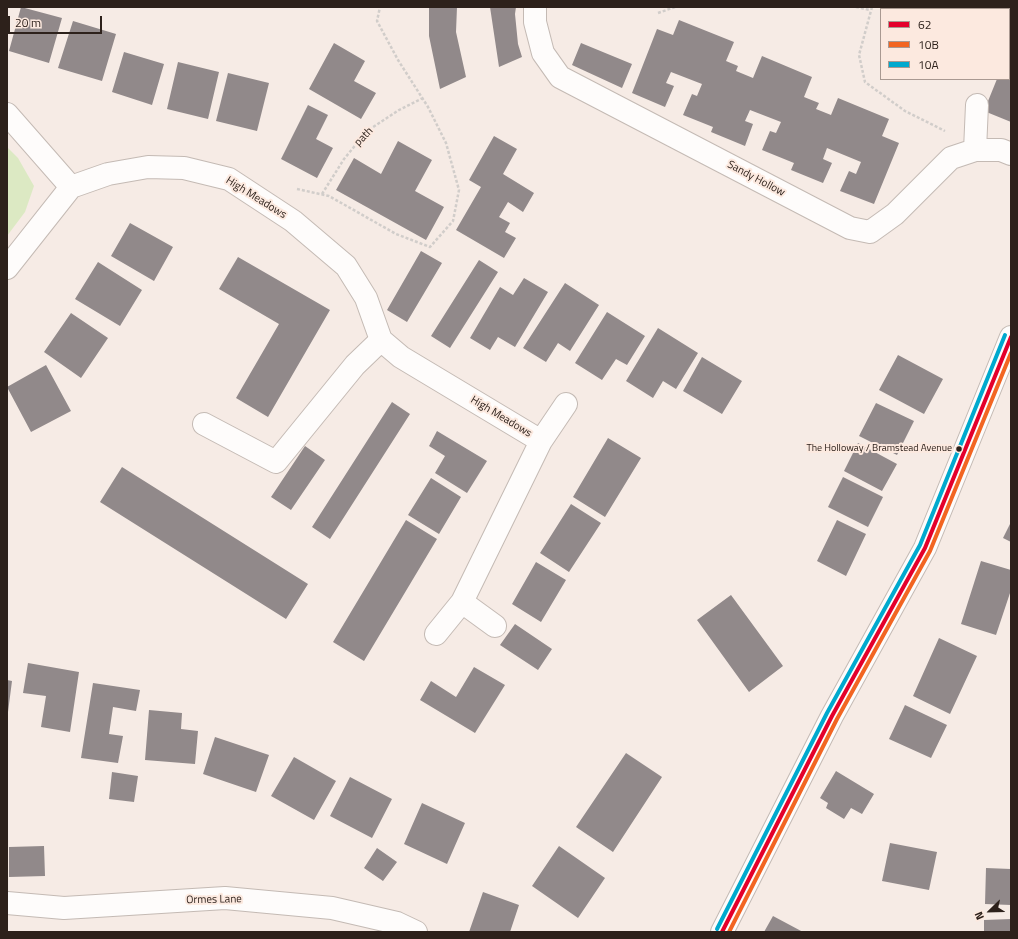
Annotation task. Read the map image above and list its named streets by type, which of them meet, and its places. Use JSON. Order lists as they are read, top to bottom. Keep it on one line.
{"streets":{"street":["Sandy Hollow","High Meadows","Ormes Lane"],"path":["path"]},"places":["The Holloway / Bramstead Avenue"],"lines":["transit line 10A","transit line 62","transit line 10B"],"legend":["62","10B","10A"],"scale_bar":"20 m","north":"bottom left"}
